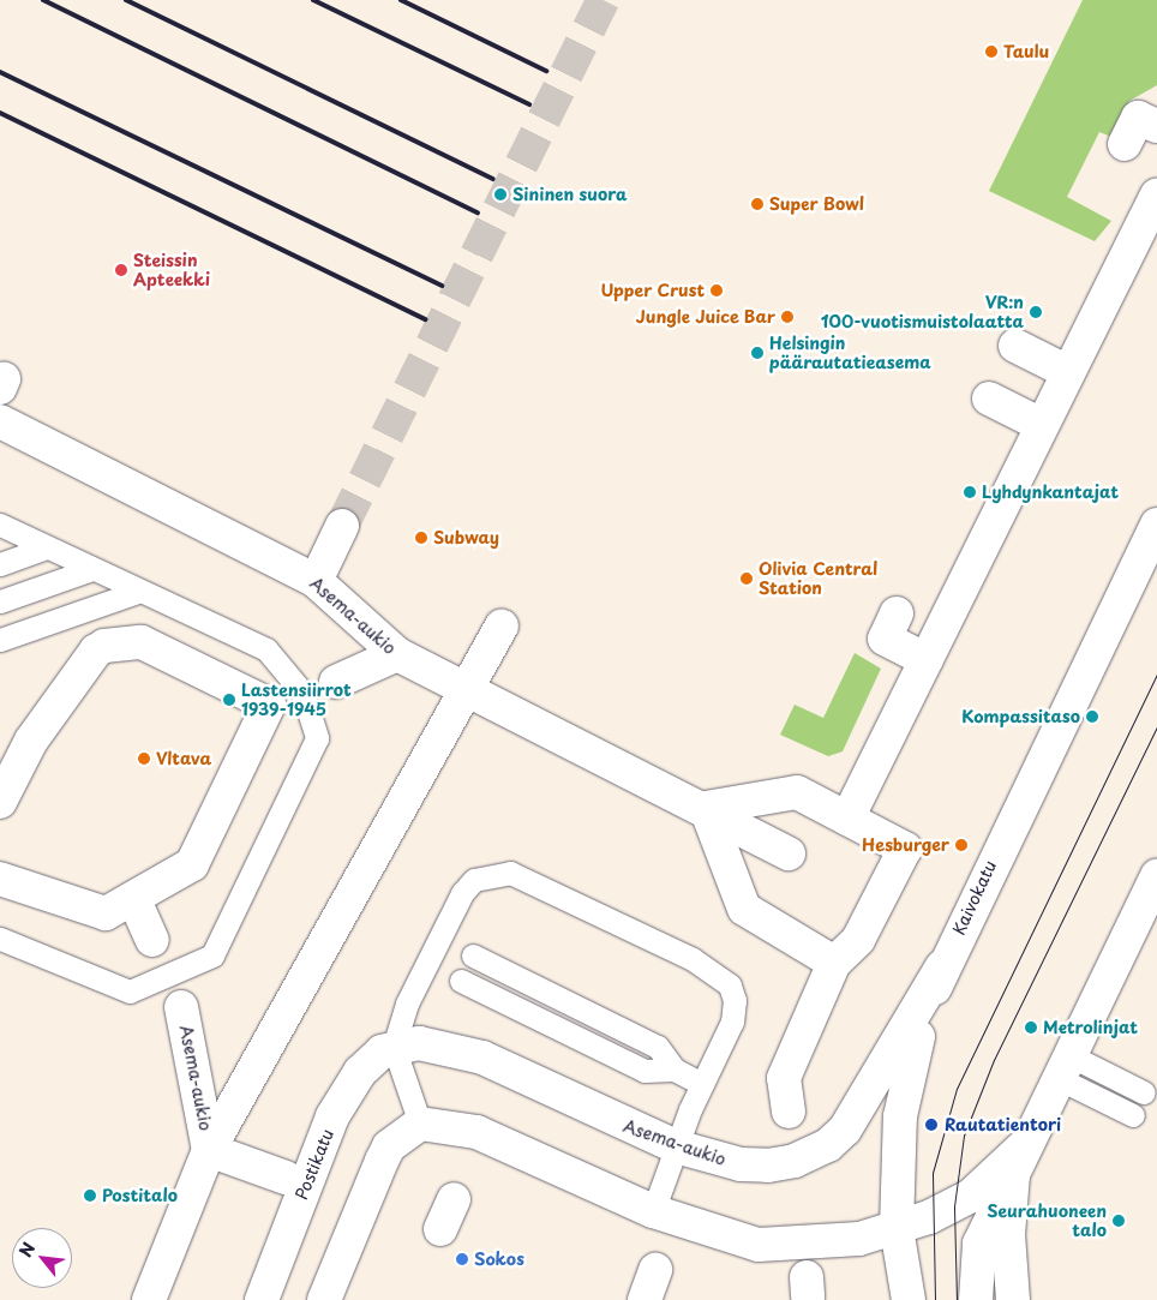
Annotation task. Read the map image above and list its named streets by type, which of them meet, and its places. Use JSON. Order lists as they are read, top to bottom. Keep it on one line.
{"streets":{"street":["Asema-aukio","Kaivokatu","Postikatu"]},"crossings":[["Asema-aukio","Kaivokatu"],["Asema-aukio","Postikatu"]],"places":["Taulu","Sininen suora","Super Bowl","Steissin Apteekki","Upper Crust","VR:n 100-vuotismuistolaatta","Jungle Juice Bar","Helsingin päärautatieasema","Lyhdynkantajat","Subway","Olivia Central Station","Lastensiirrot 1939-1945","Kompassitaso","Vltava","Hesburger","Metrolinjat","Rautatientori","Postitalo","Seurahuoneen talo","Sokos"],"north":"top left"}
